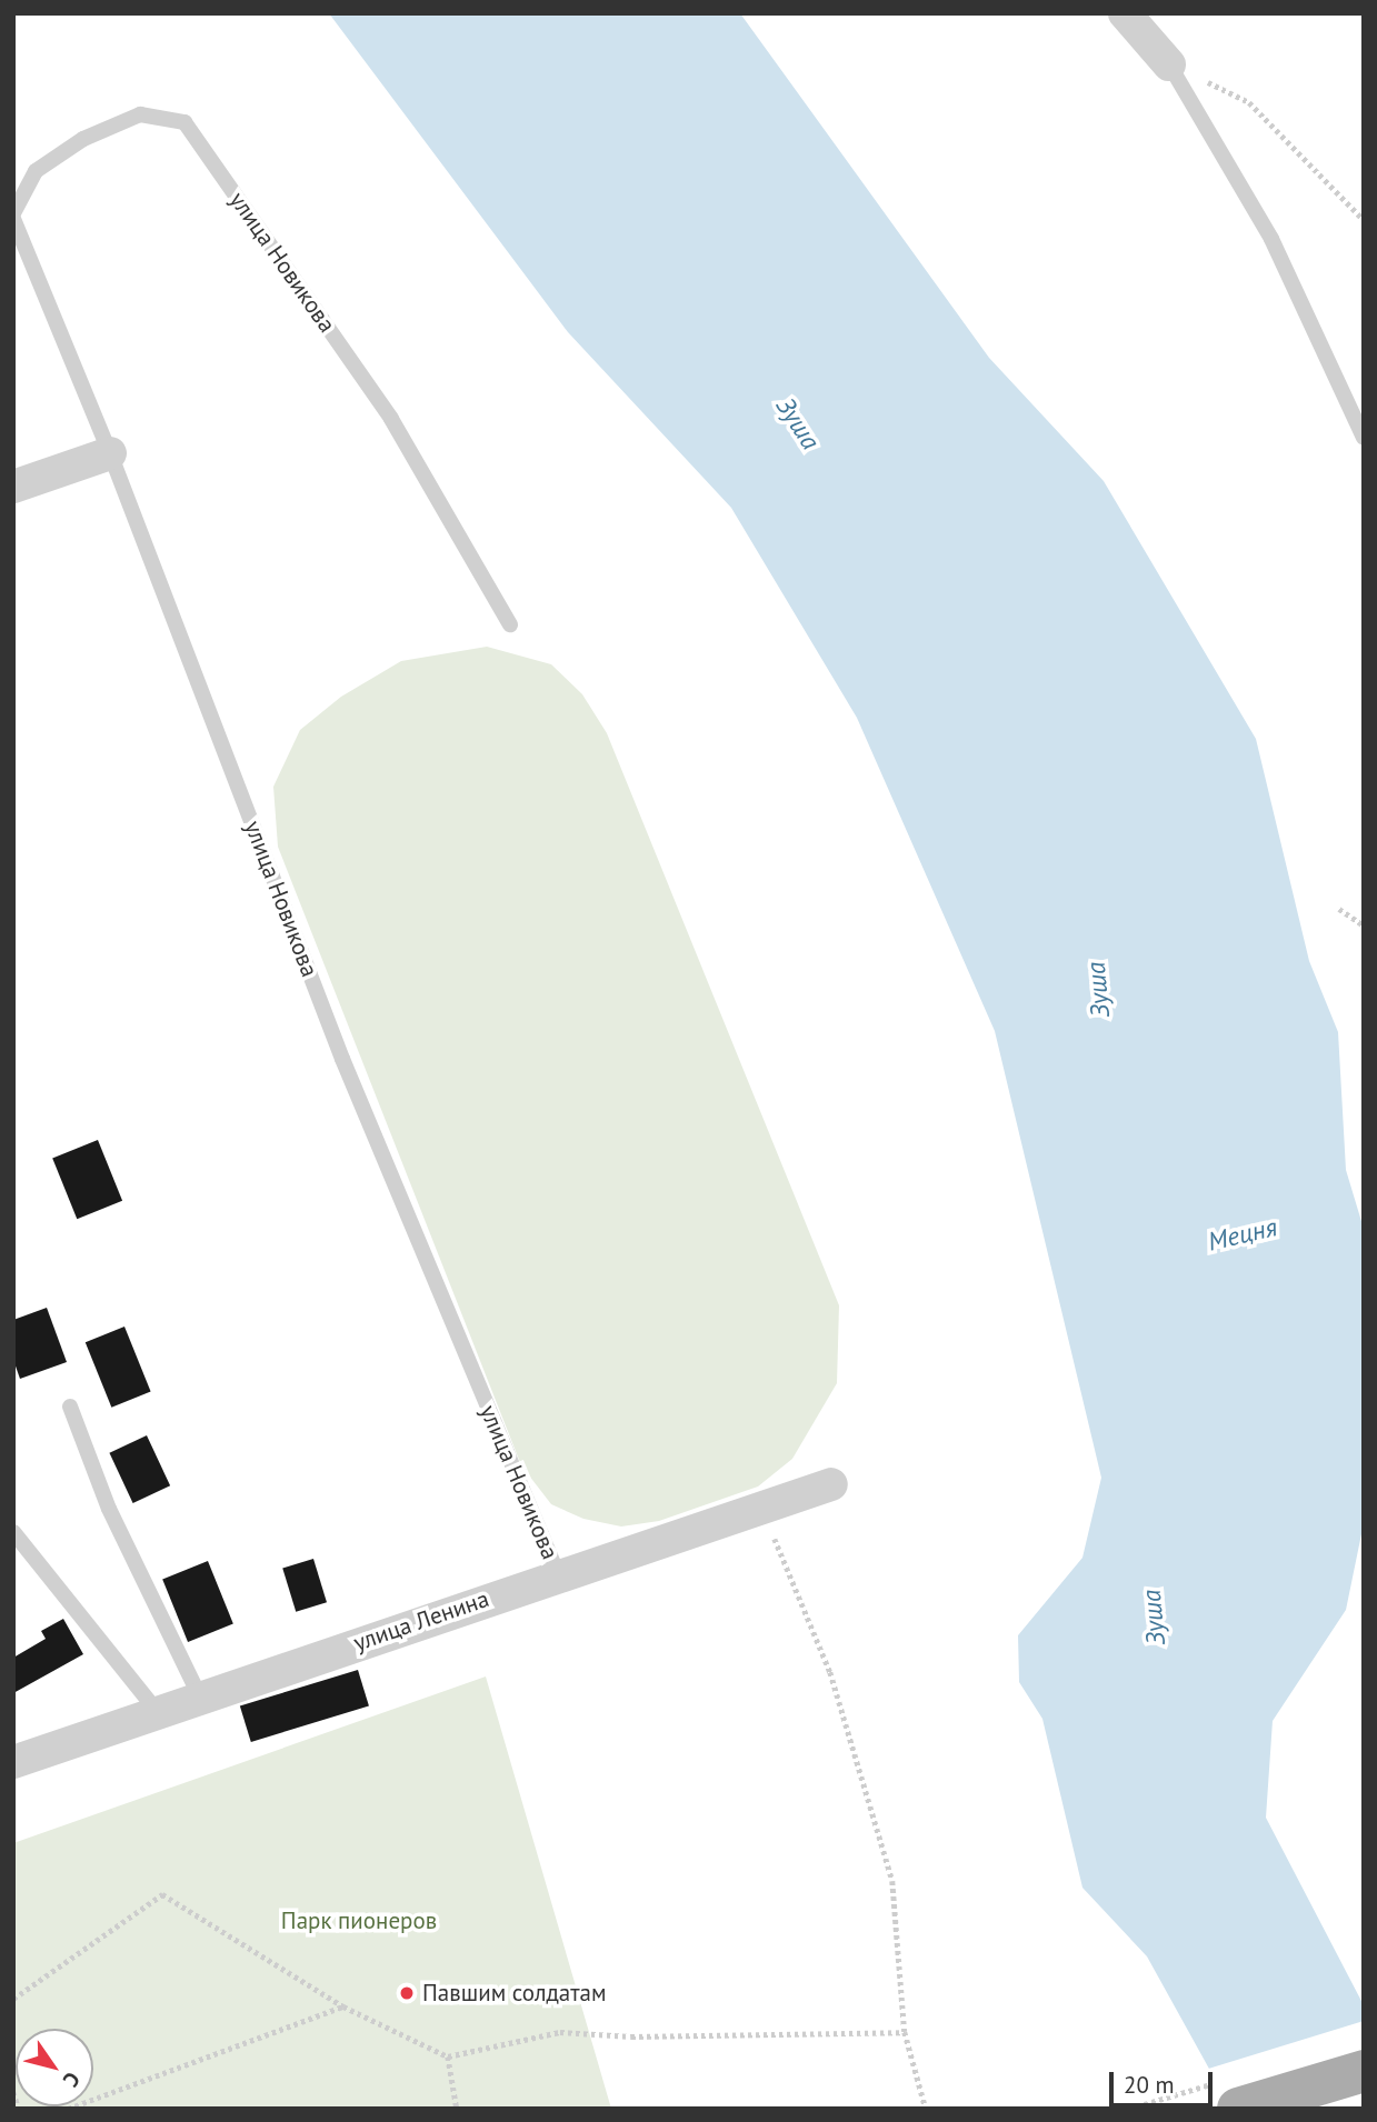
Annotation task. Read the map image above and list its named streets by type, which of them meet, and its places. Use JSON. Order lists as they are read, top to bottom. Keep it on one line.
{"streets":{"street":["улица Ленина"],"lane":["улица Новикова"]},"crossings":[["улица Новикова","улица Ленина"]],"water":["Зуша","Мецня"],"parks":["Парк пионеров"],"places":["Павшим солдатам"],"scale_bar":"20 m","north":"bottom right"}
